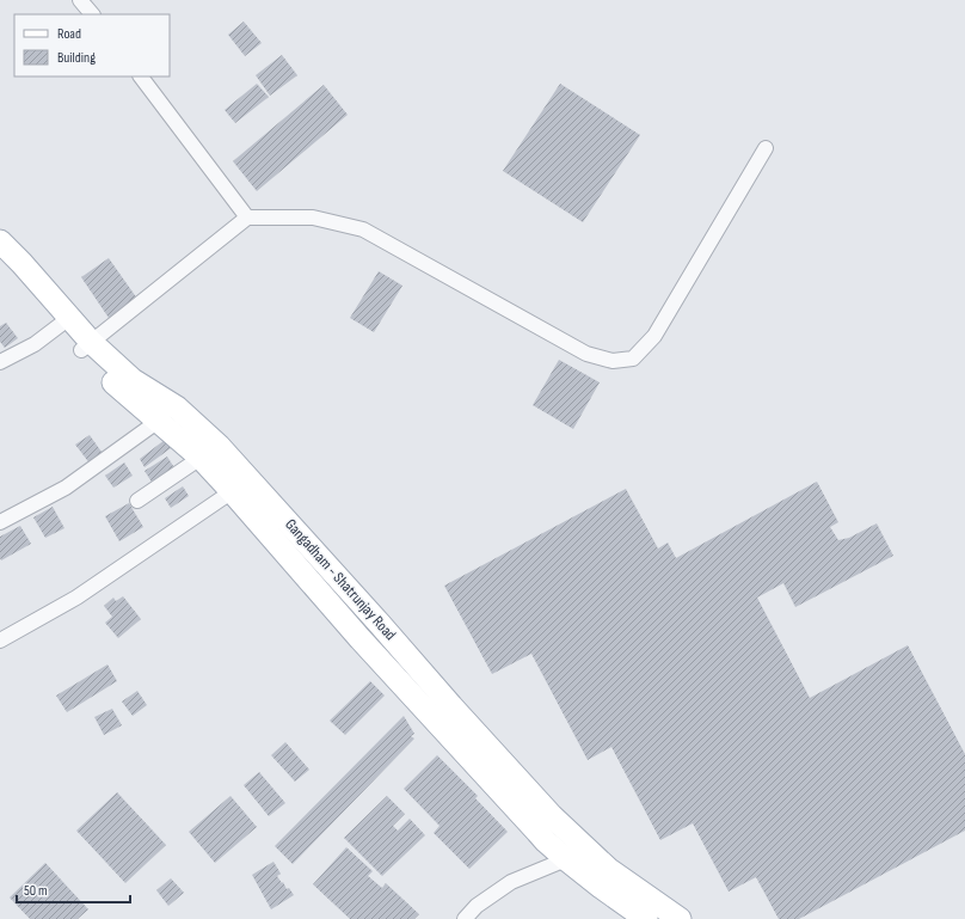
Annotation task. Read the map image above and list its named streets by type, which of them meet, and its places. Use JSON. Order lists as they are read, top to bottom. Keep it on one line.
{"streets":{"main road":["Gangadham - Shatrunjay Road"]},"legend":["Road","Building"],"scale_bar":"50 m"}
